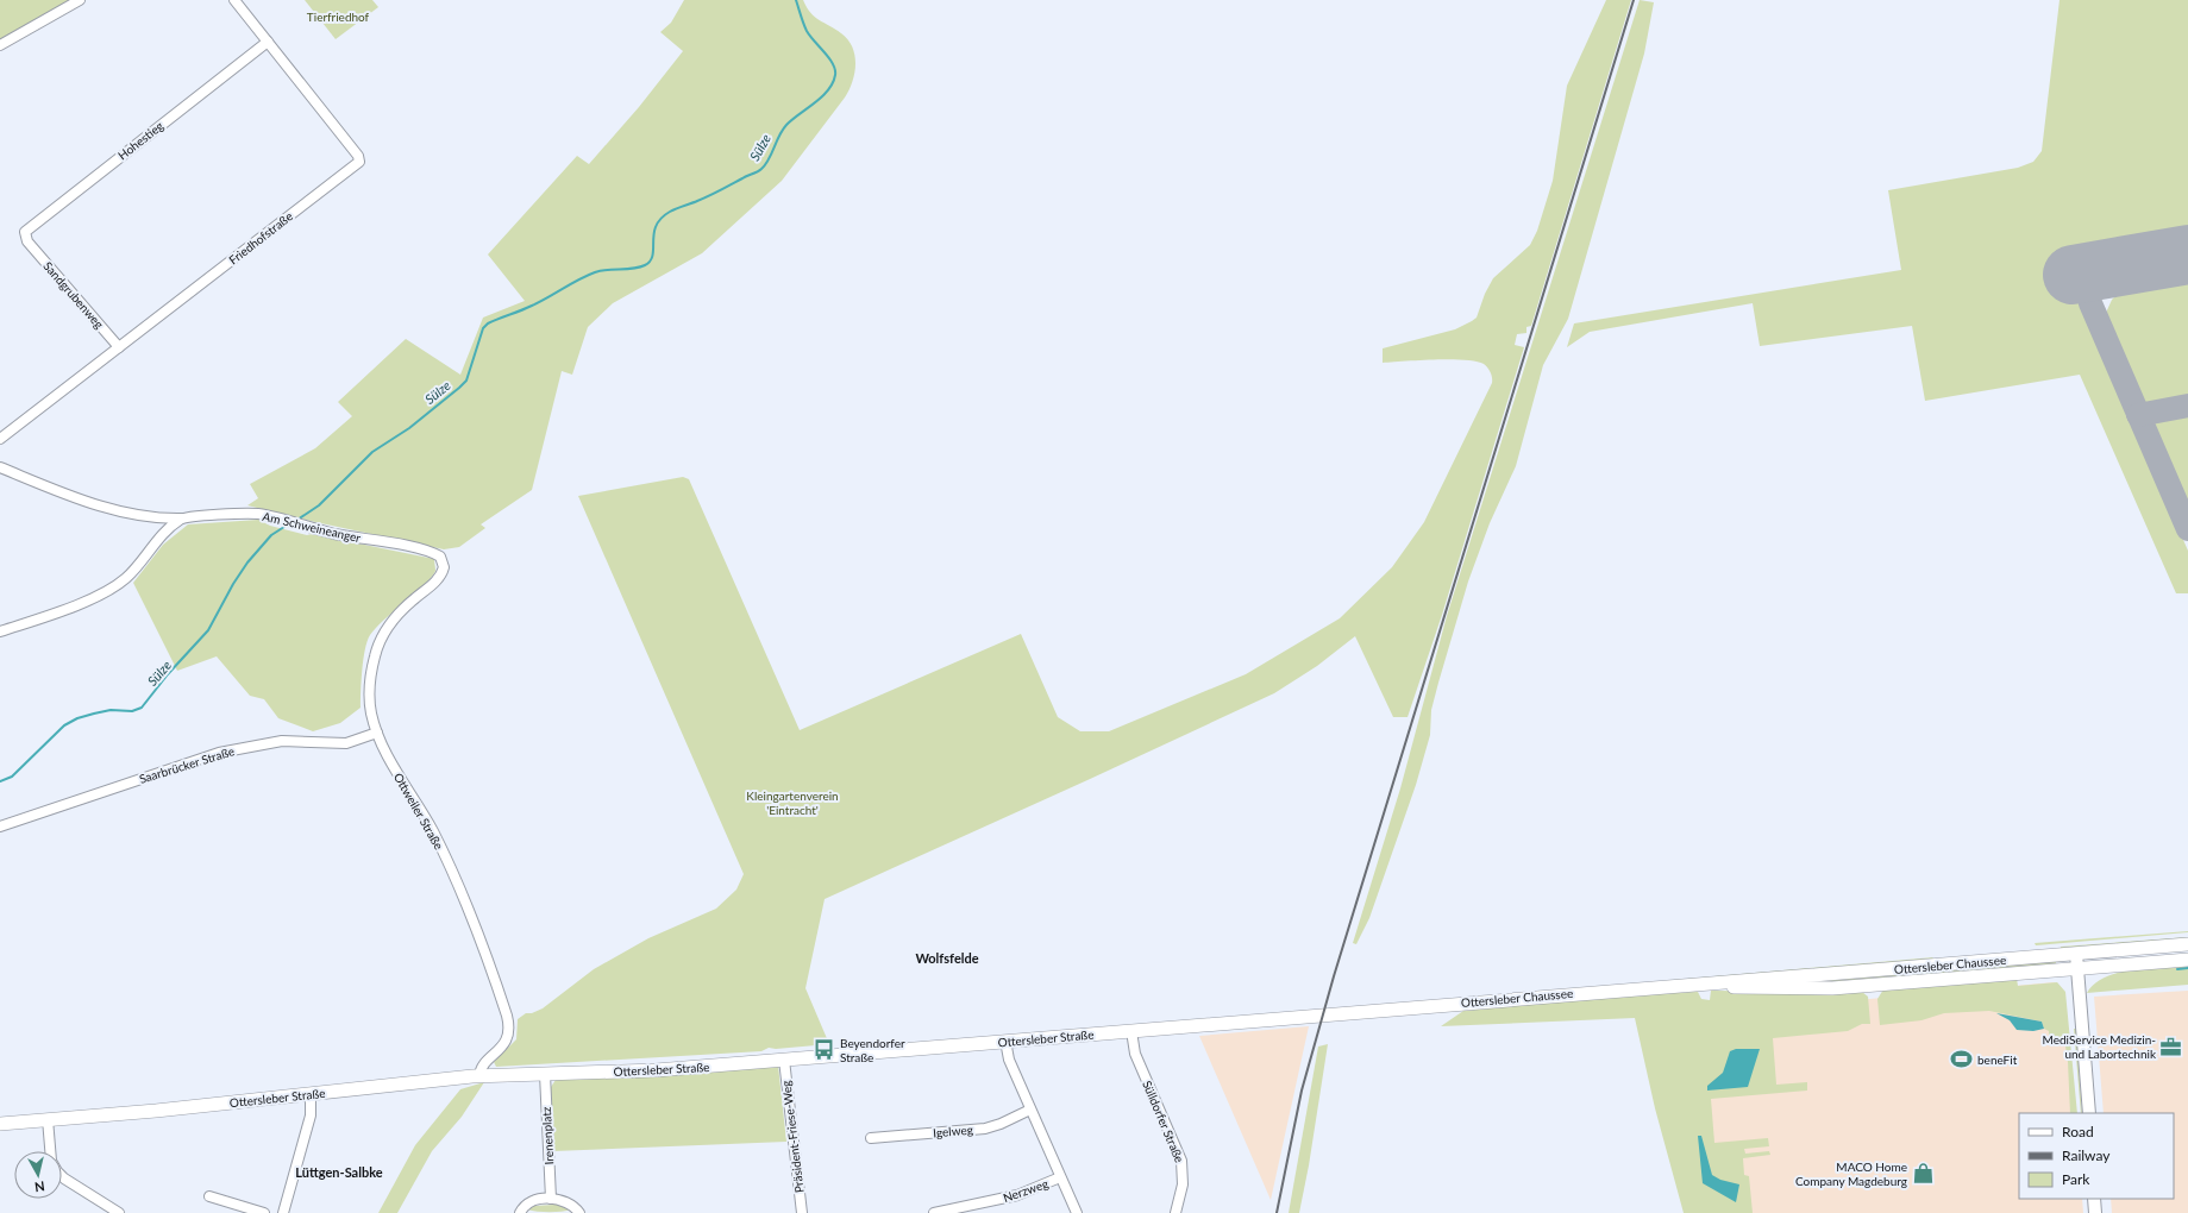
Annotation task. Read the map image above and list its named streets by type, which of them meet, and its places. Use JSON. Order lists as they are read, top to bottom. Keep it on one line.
{"streets":{"main road":["Ottersleber Chaussee","Ottersleber Straße"],"street":["Hohestieg","Friedhofstraße","Sandgrubenweg","Am Schweineanger","Saarbrücker Straße","Ottweiler Straße","Sülldorfer Straße","Igelweg","Irenenplatz","Präsident-Friese-Weg","Nerzweg"]},"crossings":[["Hohestieg","Friedhofstraße"],["Hohestieg","Sandgrubenweg"],["Friedhofstraße","Sandgrubenweg"],["Am Schweineanger","Ottweiler Straße"],["Saarbrücker Straße","Ottweiler Straße"],["Ottweiler Straße","Ottersleber Straße"],["Ottersleber Chaussee","Ottersleber Straße"],["Ottersleber Straße","Sülldorfer Straße"],["Ottersleber Straße","Irenenplatz"],["Ottersleber Straße","Präsident-Friese-Weg"]],"districts":["Wolfsfelde","Lüttgen-Salbke"],"water":["Sülze"],"parks":["Tierfriedhof","Kleingartenverein 'Eintracht'"],"places":{"office":["MediService Medizin- und Labortechnik"],"bus stop":["Beyendorfer Straße"],"sports":["beneFit"],"shop":["MACO Home Company Magdeburg"]},"legend":["Road","Railway","Park"],"north":"bottom"}
